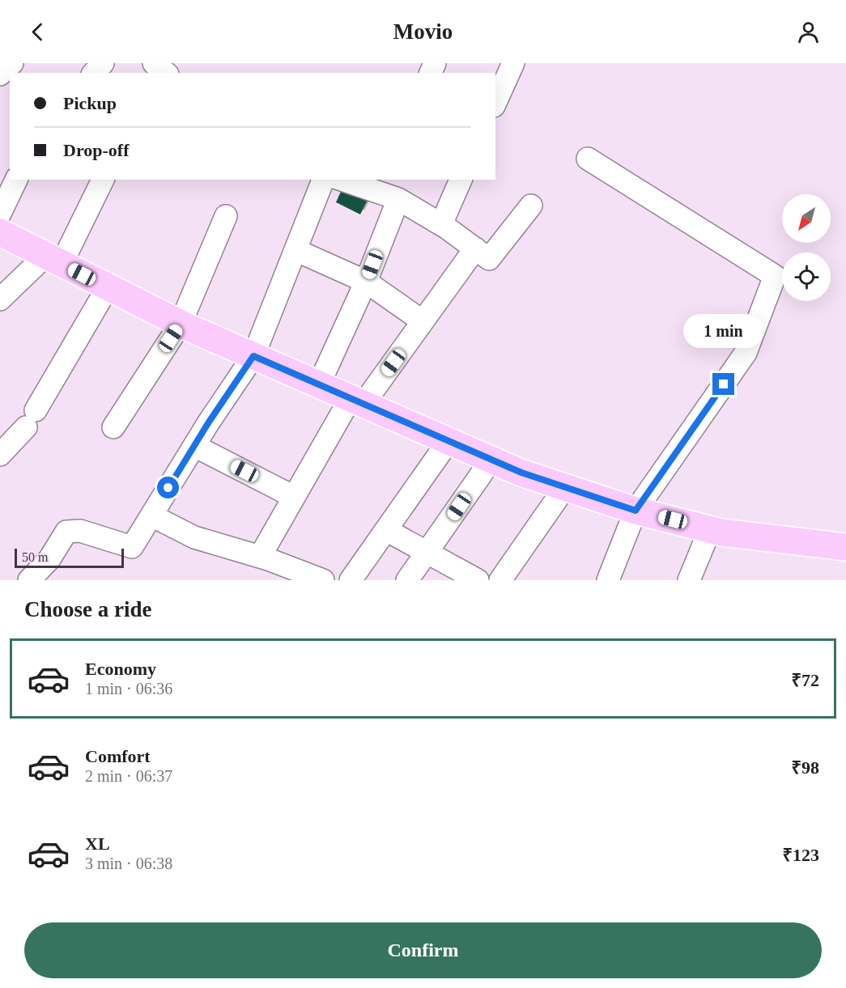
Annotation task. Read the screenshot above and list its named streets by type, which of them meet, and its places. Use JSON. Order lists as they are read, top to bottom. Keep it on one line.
{"scale_bar":"50 m","north":"bottom left","page":{"header":"Movio","banner":["Pickup","Drop-off"],"bubble":"1 min","scale":"50 m","heading":"Choose a ride","list":[{"name":"Economy","note":"1 min · 06:36","value":"₹72"},{"name":"Comfort","note":"2 min · 06:37","value":"₹98"},{"name":"XL","note":"3 min · 06:38","value":"₹123"}],"buttons":"Confirm"}}
